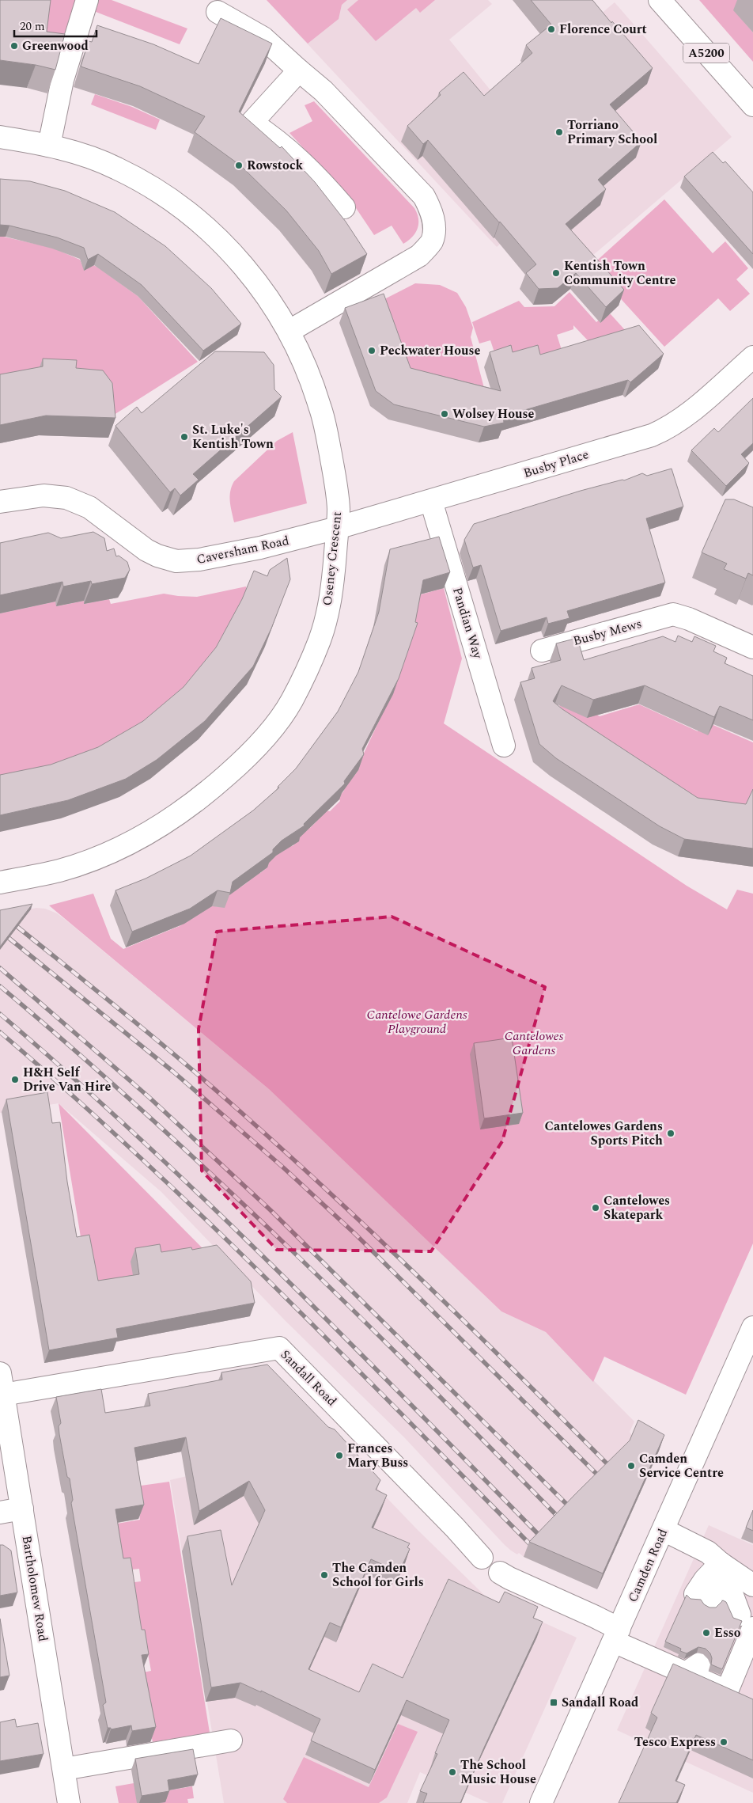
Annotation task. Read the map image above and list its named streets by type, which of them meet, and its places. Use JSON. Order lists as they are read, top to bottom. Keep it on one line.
{"streets":{"main road":["A5200","Busby Place","Caversham Road","Oseney Crescent","Pandian Way","Busby Mews","Sandall Road","Camden Road","Bartholomew Road"]},"crossings":[["Busby Place","Caversham Road"],["Busby Place","Oseney Crescent"],["Busby Place","Pandian Way"],["Caversham Road","Oseney Crescent"],["Sandall Road","Bartholomew Road"]],"parks":["Cantelowe Gardens Playground","Cantelowes Gardens"],"places":{"other":["Florence Court","Greenwood","Torriano Primary School","Rowstock","Kentish Town Community Centre","Peckwater House","Wolsey House","St. Luke's Kentish Town","H&H Self Drive Van Hire","Cantelowes Gardens Sports Pitch","Cantelowes Skatepark","Frances Mary Buss","Camden Service Centre","The Camden School for Girls","Esso","Tesco Express","The School Music House"],"transit":["Sandall Road"]},"scale_bar":"20 m"}
